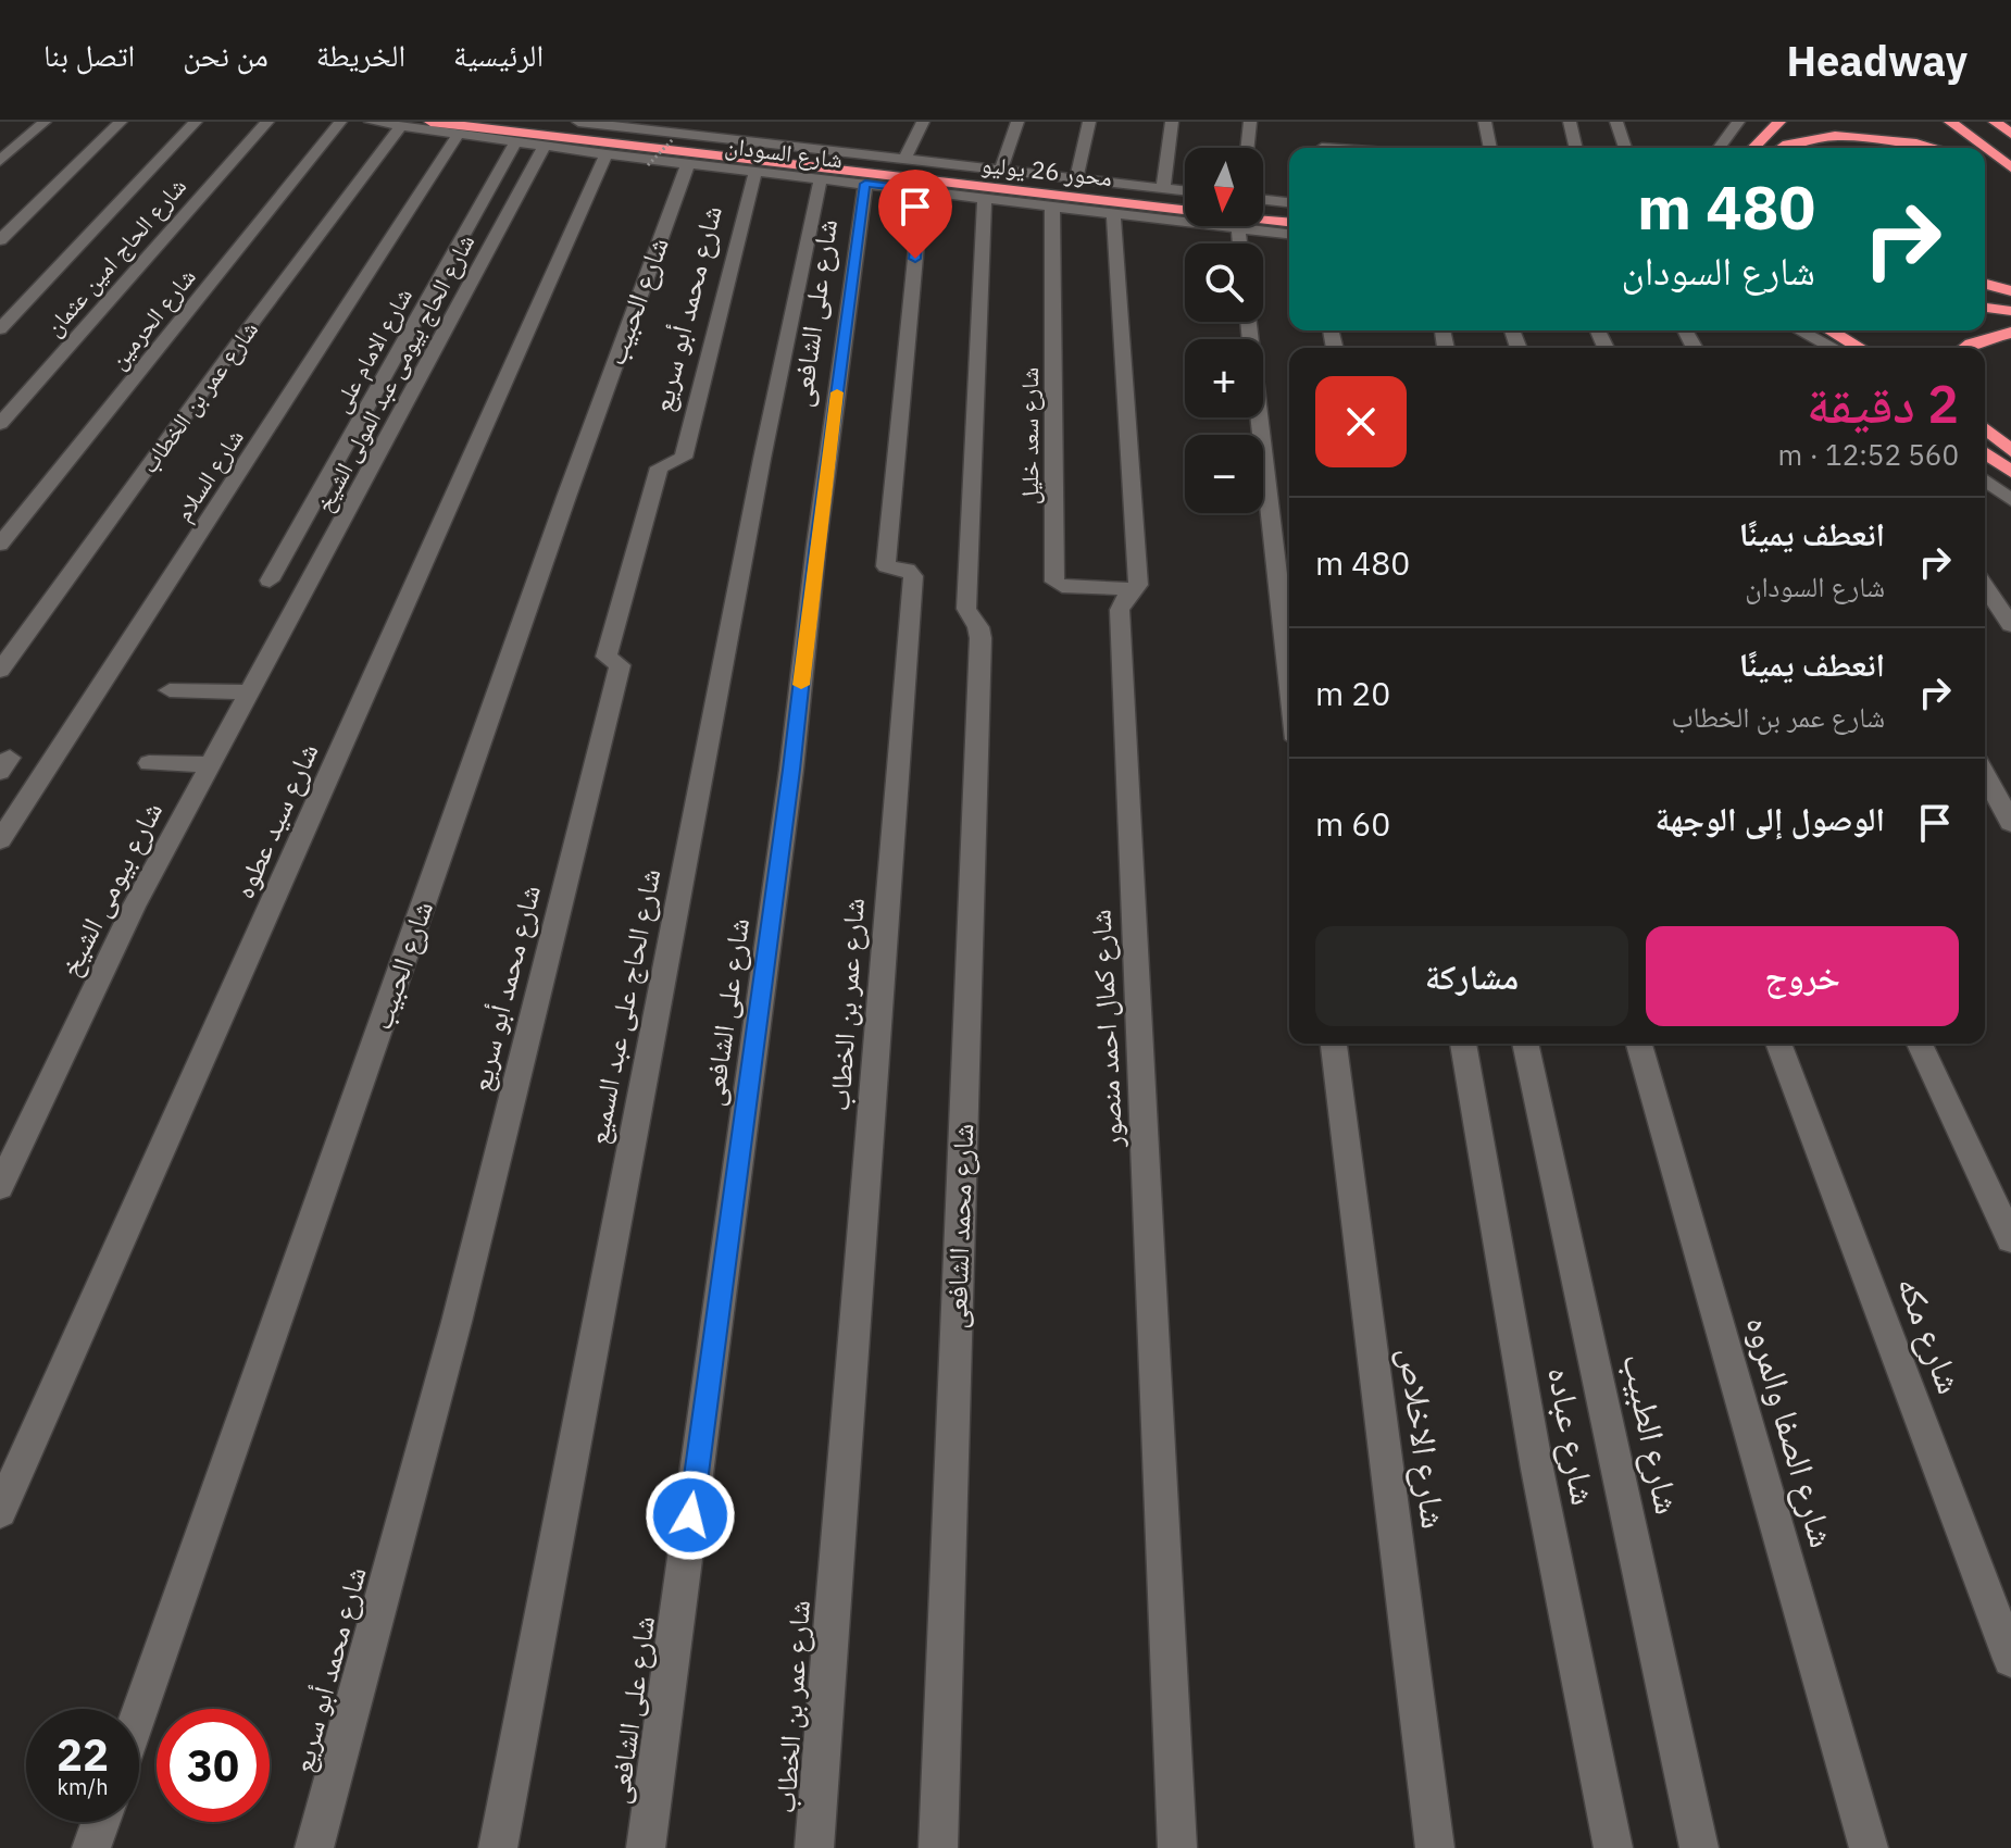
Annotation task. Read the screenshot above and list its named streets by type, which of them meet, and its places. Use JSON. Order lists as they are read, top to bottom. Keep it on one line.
{"streets":{"highway":["محور 26 يوليو"],"street":["شارع السودان","شارع الحاج امين عثمان","شارع الحبيب","شارع محمد أبو سريع","شارع على الشافعى","شارع الحرمين","شارع الامام على","شارع الحاج بيومى عبد المولى الشيخ","شارع عمر بن الخطاب","شارع سعد خليل","شارع السلام","شارع سيد عطوه","شارع بيومى الشيخ","شارع الحاج على عبد السميع","شارع كمال احمد منصور","شارع محمد الشافعى","شارع مكه","شارع الصفا والمروه","شارع الطبيب","شارع عباده","شارع الاخلاص"]},"crossings":[["شارع السودان","شارع الحبيب"],["شارع السودان","شارع محمد أبو سريع"],["شارع السودان","شارع على الشافعى"],["شارع السودان","شارع الامام على"],["شارع السودان","شارع الحاج بيومى عبد المولى الشيخ"],["شارع السودان","شارع عمر بن الخطاب"],["شارع السودان","شارع سعد خليل"],["شارع السودان","شارع السلام"],["شارع السودان","شارع سيد عطوه"],["شارع السودان","شارع الحاج على عبد السميع"],["شارع السودان","شارع كمال احمد منصور"],["شارع السودان","شارع محمد الشافعى"],["شارع الحاج بيومى عبد المولى الشيخ","شارع بيومى الشيخ"],["شارع سعد خليل","شارع كمال احمد منصور"]],"north":"bottom","page":{"header":"Headway","nav":["الرئيسية","الخريطة","من نحن","اتصل بنا"],"map_buttons":["+","−"],"turn":["480 m","شارع السودان"],"heading":["2 دقيقة","560 m · 12:52"],"list":[{"name":"انعطف يمينًا","note":"شارع السودان","value":"480 m"},{"name":"انعطف يمينًا","note":"شارع عمر بن الخطاب","value":"20 m"},{"name":"الوصول إلى الوجهة","value":"60 m"}],"buttons":["خروج","مشاركة"],"speed":"22 km/h","limit":"30"}}
